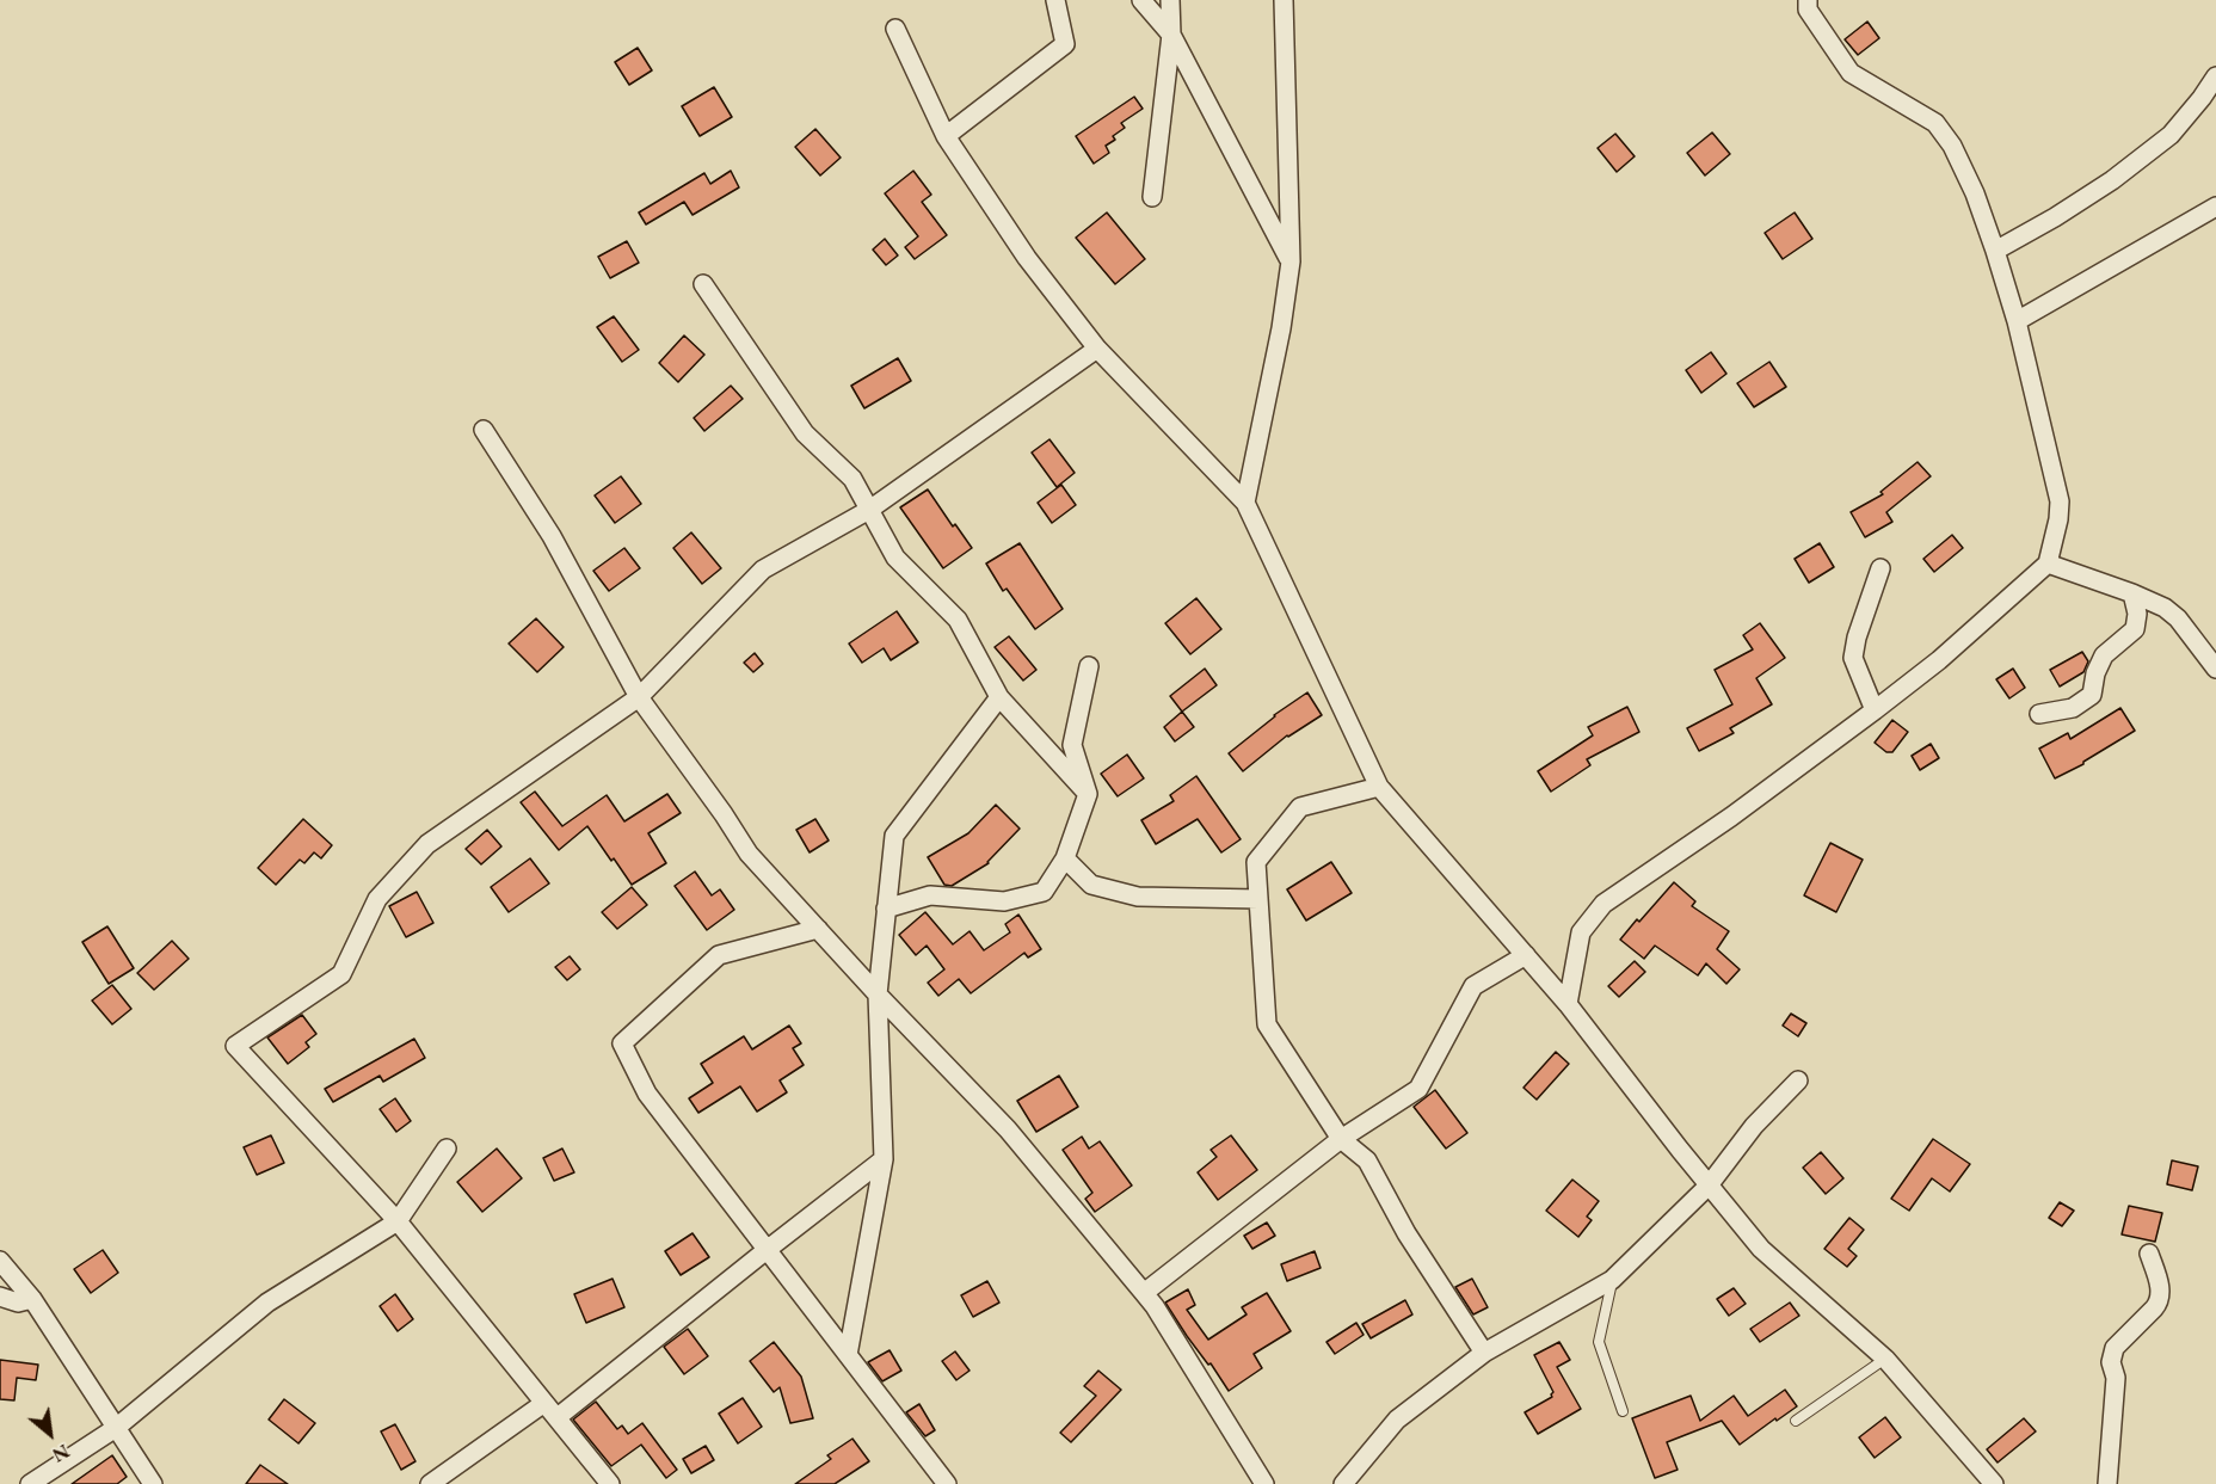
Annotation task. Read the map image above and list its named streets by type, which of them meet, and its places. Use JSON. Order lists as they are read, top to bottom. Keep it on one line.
{"north":"bottom right"}
